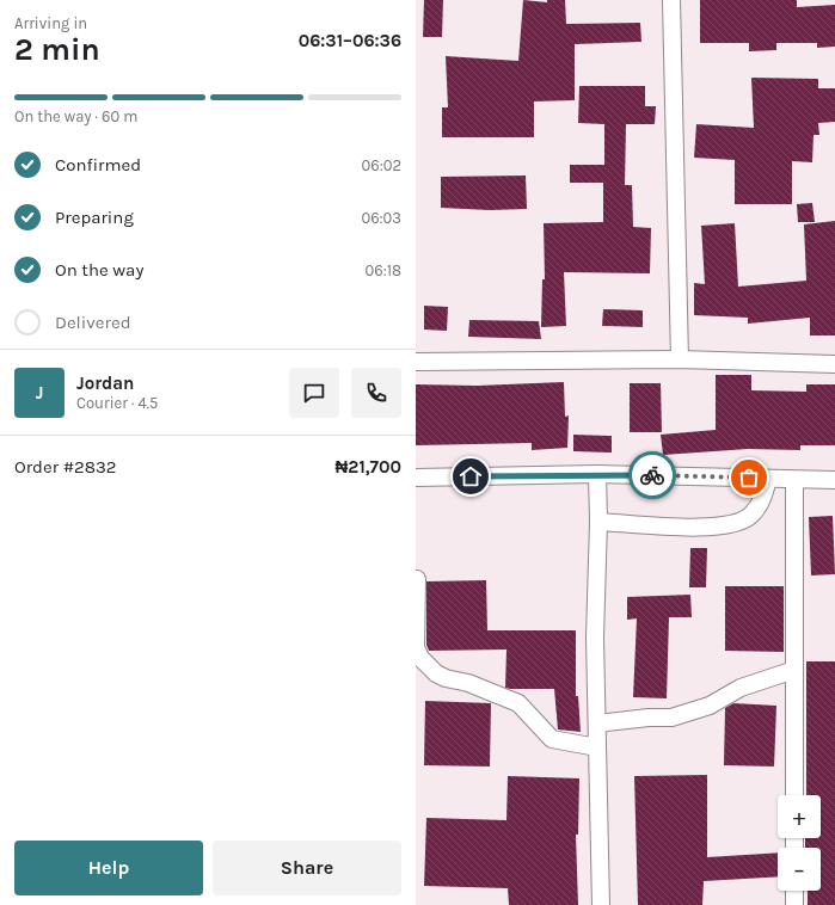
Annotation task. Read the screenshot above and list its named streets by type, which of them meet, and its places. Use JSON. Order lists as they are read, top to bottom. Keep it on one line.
{"page":{"heading":["2 min","Arriving in","06:31–06:36"],"panel":["Jordan","Courier · 4.5","Order #2832","₦21,700"],"bar":"On the way · 60 m","list":[["Confirmed","06:02"],["Preparing","06:03"],["On the way","06:18"],"Delivered"],"round":"J","map_buttons":["+","−"],"buttons":["Help","Share"]}}
